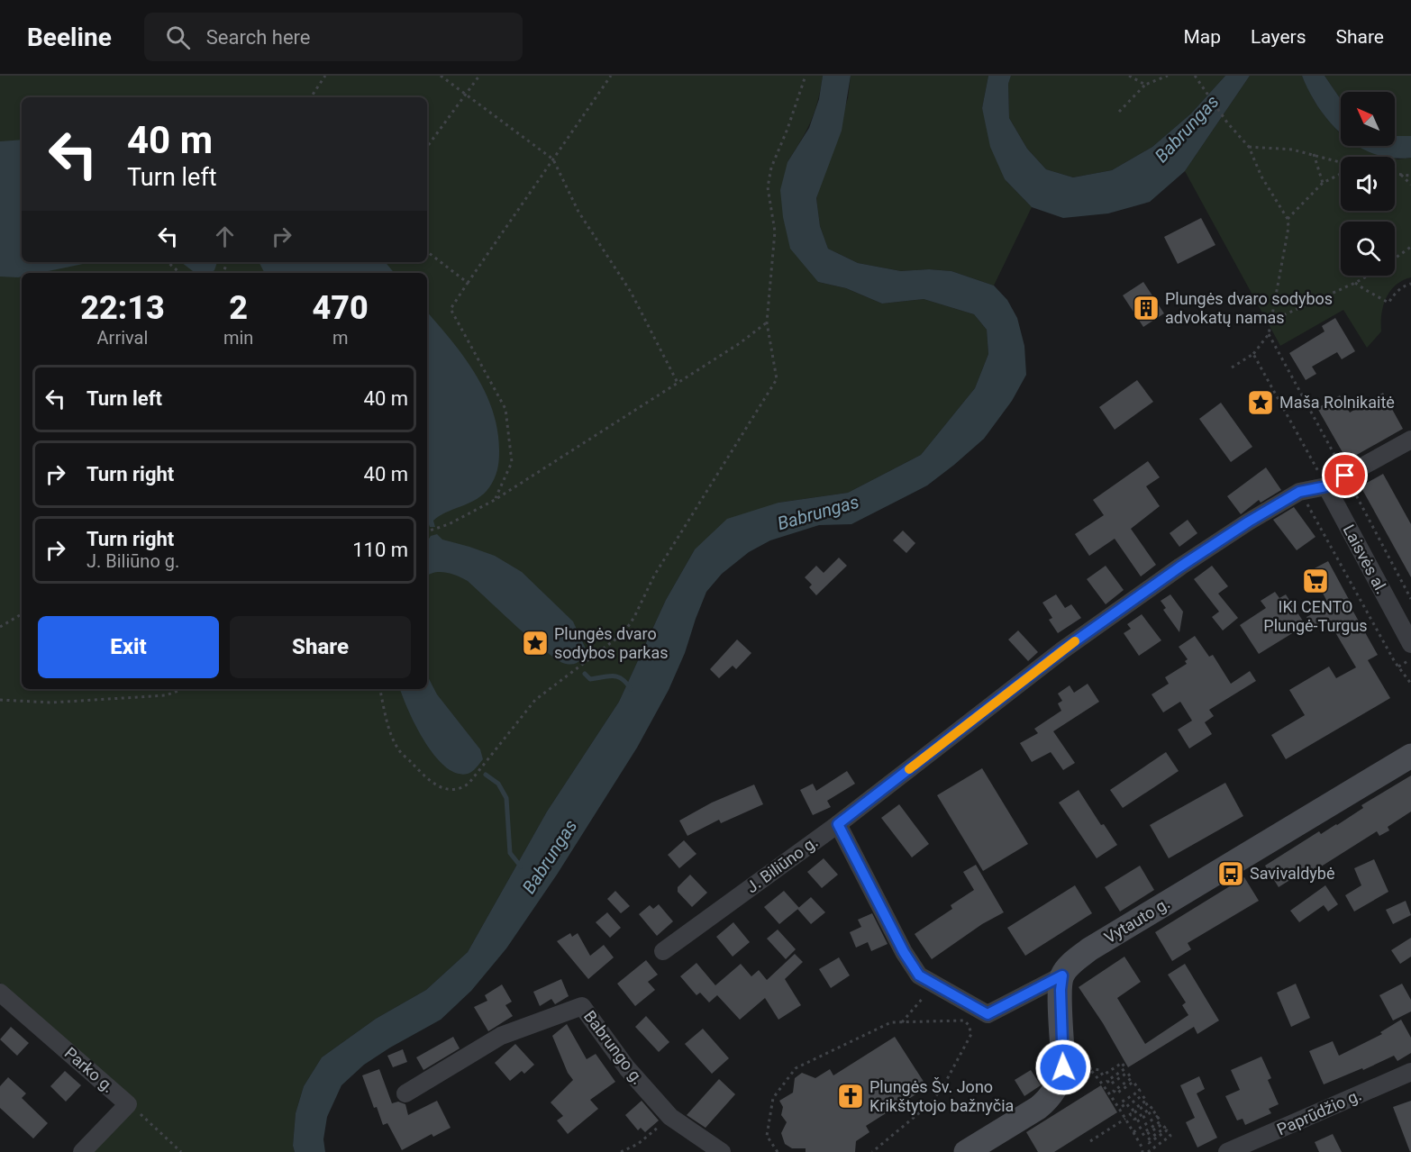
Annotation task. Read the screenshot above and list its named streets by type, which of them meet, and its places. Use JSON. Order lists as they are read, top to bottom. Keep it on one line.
{"streets":{"main road":["Vytauto g."],"street":["Laisvės al.","J. Biliūno g.","Babrungo g.","Parko g.","Paprūdžio g."]},"crossings":[["Laisvės al.","J. Biliūno g."]],"water":["Babrungas"],"places":{"building":["Plungės dvaro sodybos advokatų namas"],"place":["Maša Rolnikaitė","Plungės dvaro sodybos parkas"],"supermarket":["IKI CENTO Plungė-Turgus"],"bus stop":["Savivaldybė"],"church":["Plungės Šv. Jono Krikštytojo bažnyčia"]},"north":"top left","page":{"header":"Beeline","search":"Search here","nav":["Map","Layers","Share"],"turn":["40 m","Turn left"],"eta":["22:13","Arrival","2","min","470","m"],"list":[{"name":"Turn left","value":"40 m"},{"name":"Turn right","value":"40 m"},{"name":"Turn right","note":"J. Biliūno g.","value":"110 m"}],"buttons":["Exit","Share"]}}
